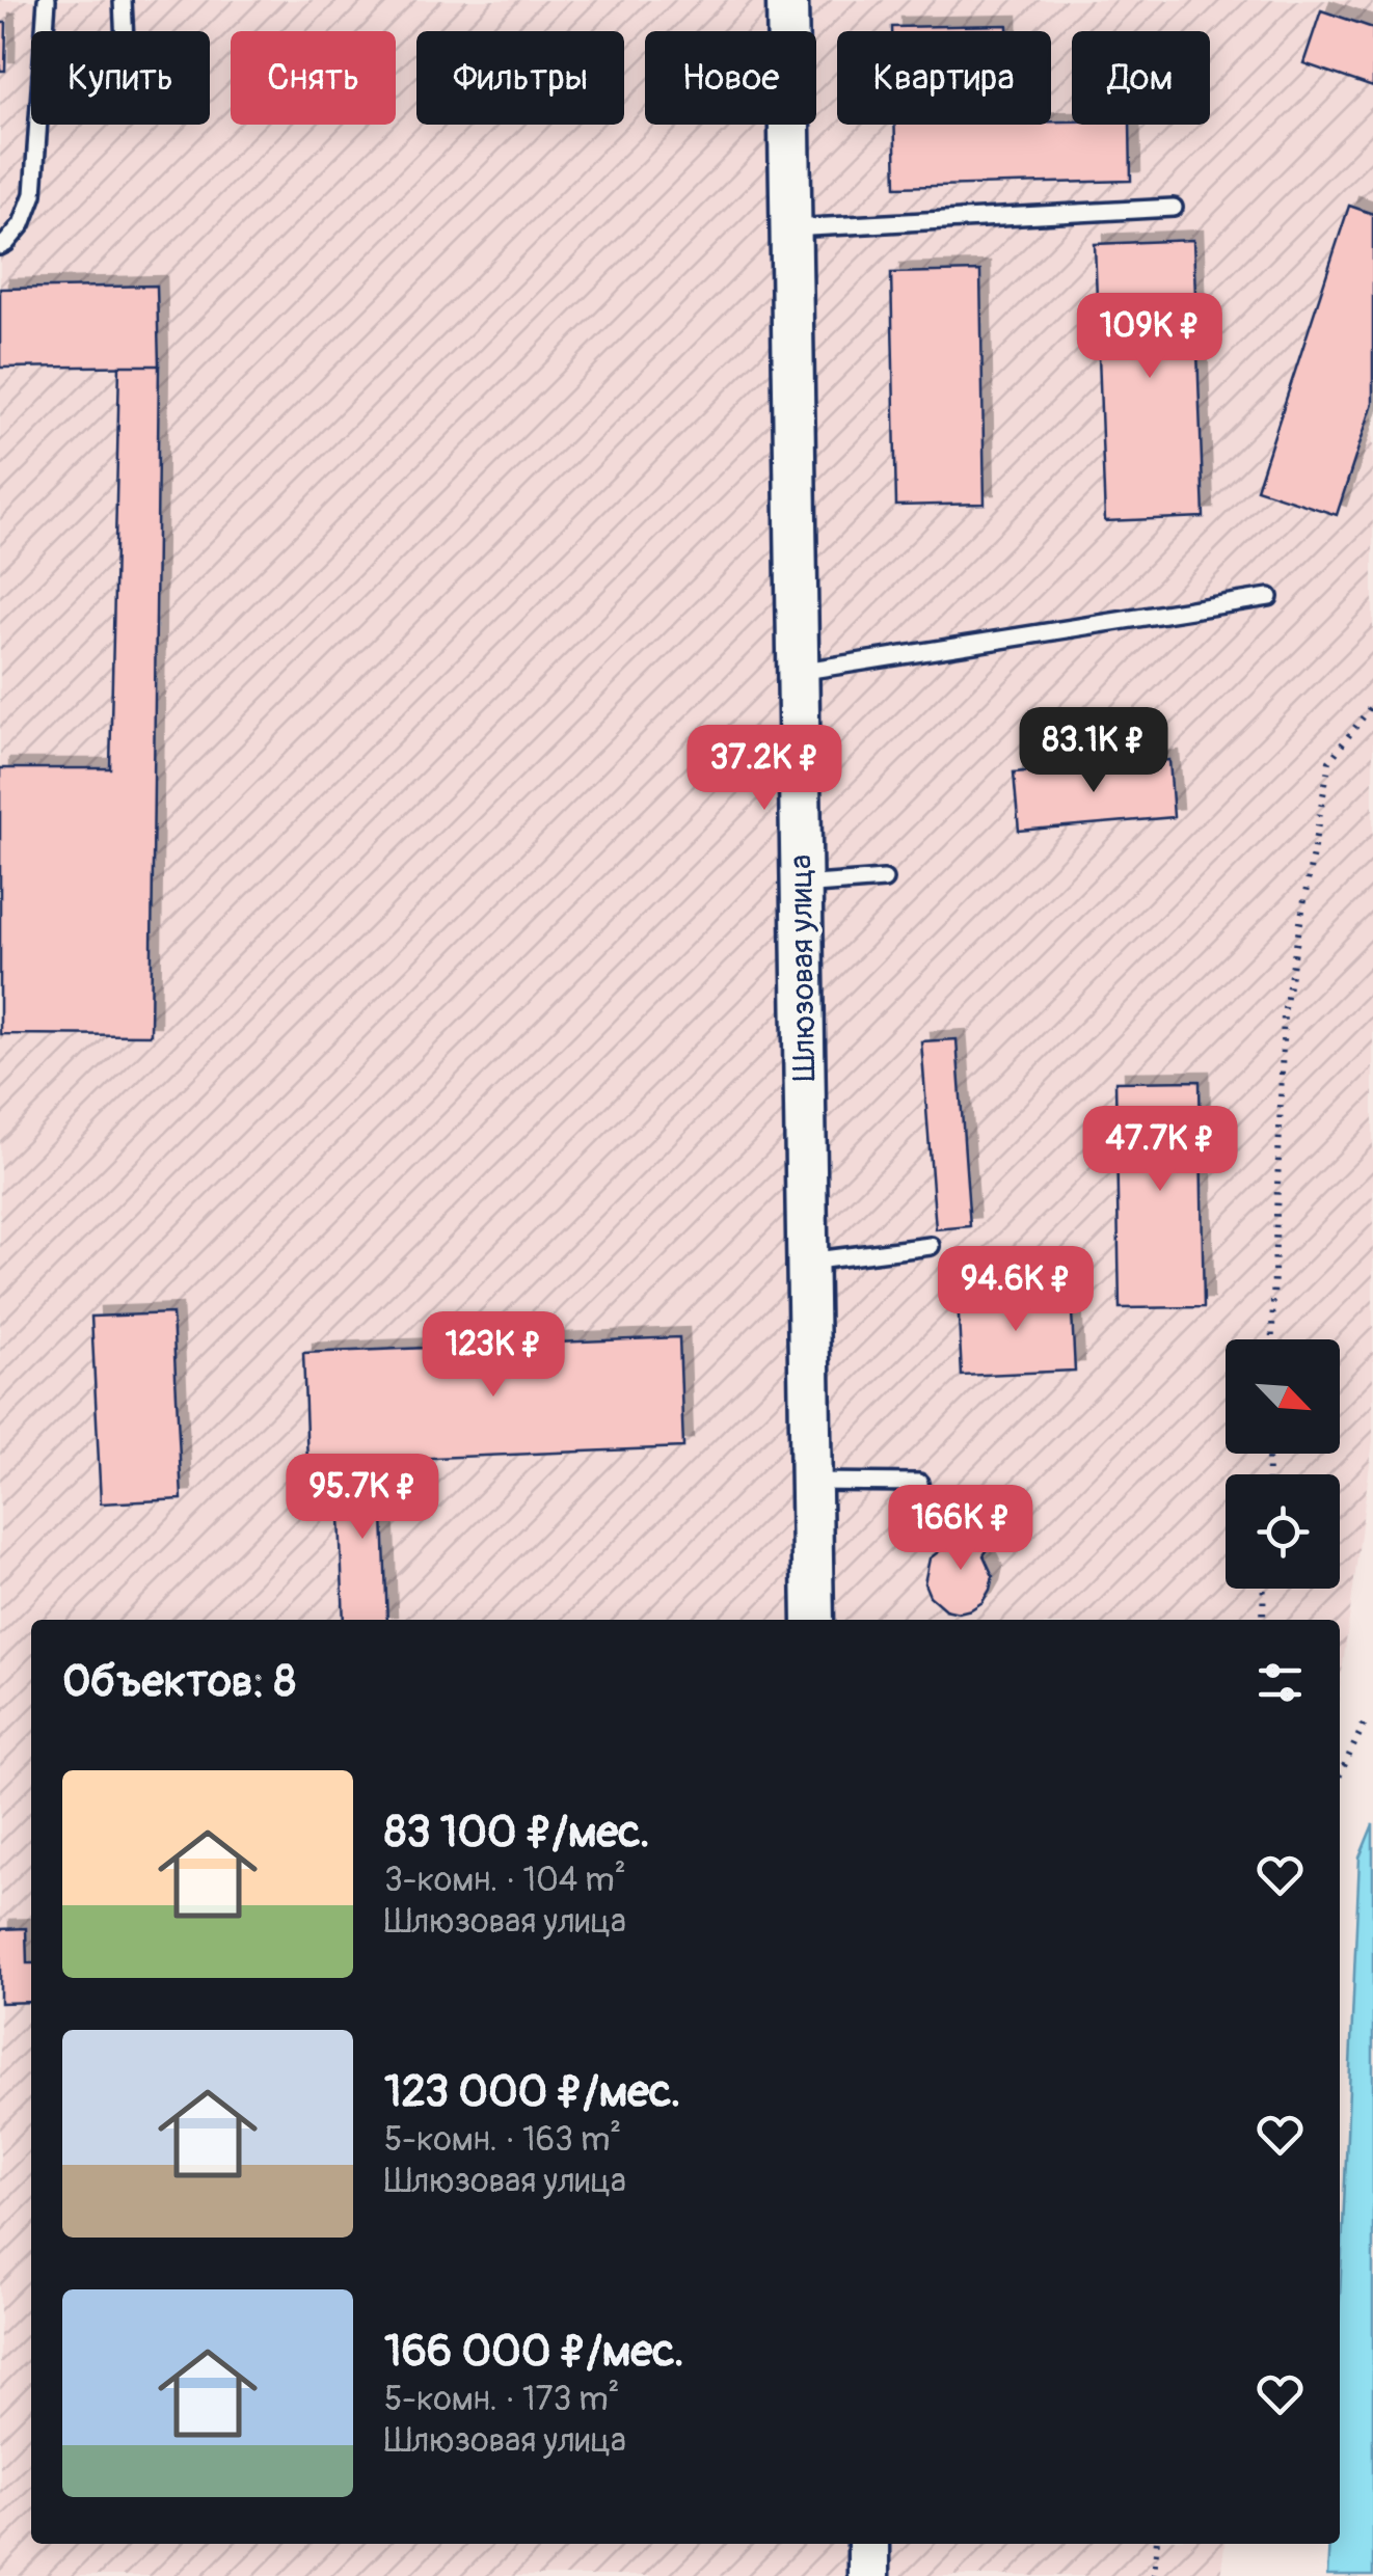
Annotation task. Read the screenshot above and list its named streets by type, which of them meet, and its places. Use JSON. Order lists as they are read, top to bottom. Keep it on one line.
{"streets":{"street":["Шлюзовая улица"]},"north":"bottom right","page":{"chip":["Купить","Снять","Фильтры","Новое","Квартира","Дом"],"price":["109K ₽","83.1K ₽","37.2K ₽","47.7K ₽","94.6K ₽","123K ₽","95.7K ₽","166K ₽"],"heading":"Объектов: 8","list":[{"name":"83 100 ₽/мес.","note":"3-комн. · 104 m² · Шлюзовая улица"},{"name":"123 000 ₽/мес.","note":"5-комн. · 163 m² · Шлюзовая улица"},{"name":"166 000 ₽/мес.","note":"5-комн. · 173 m² · Шлюзовая улица"}]}}
